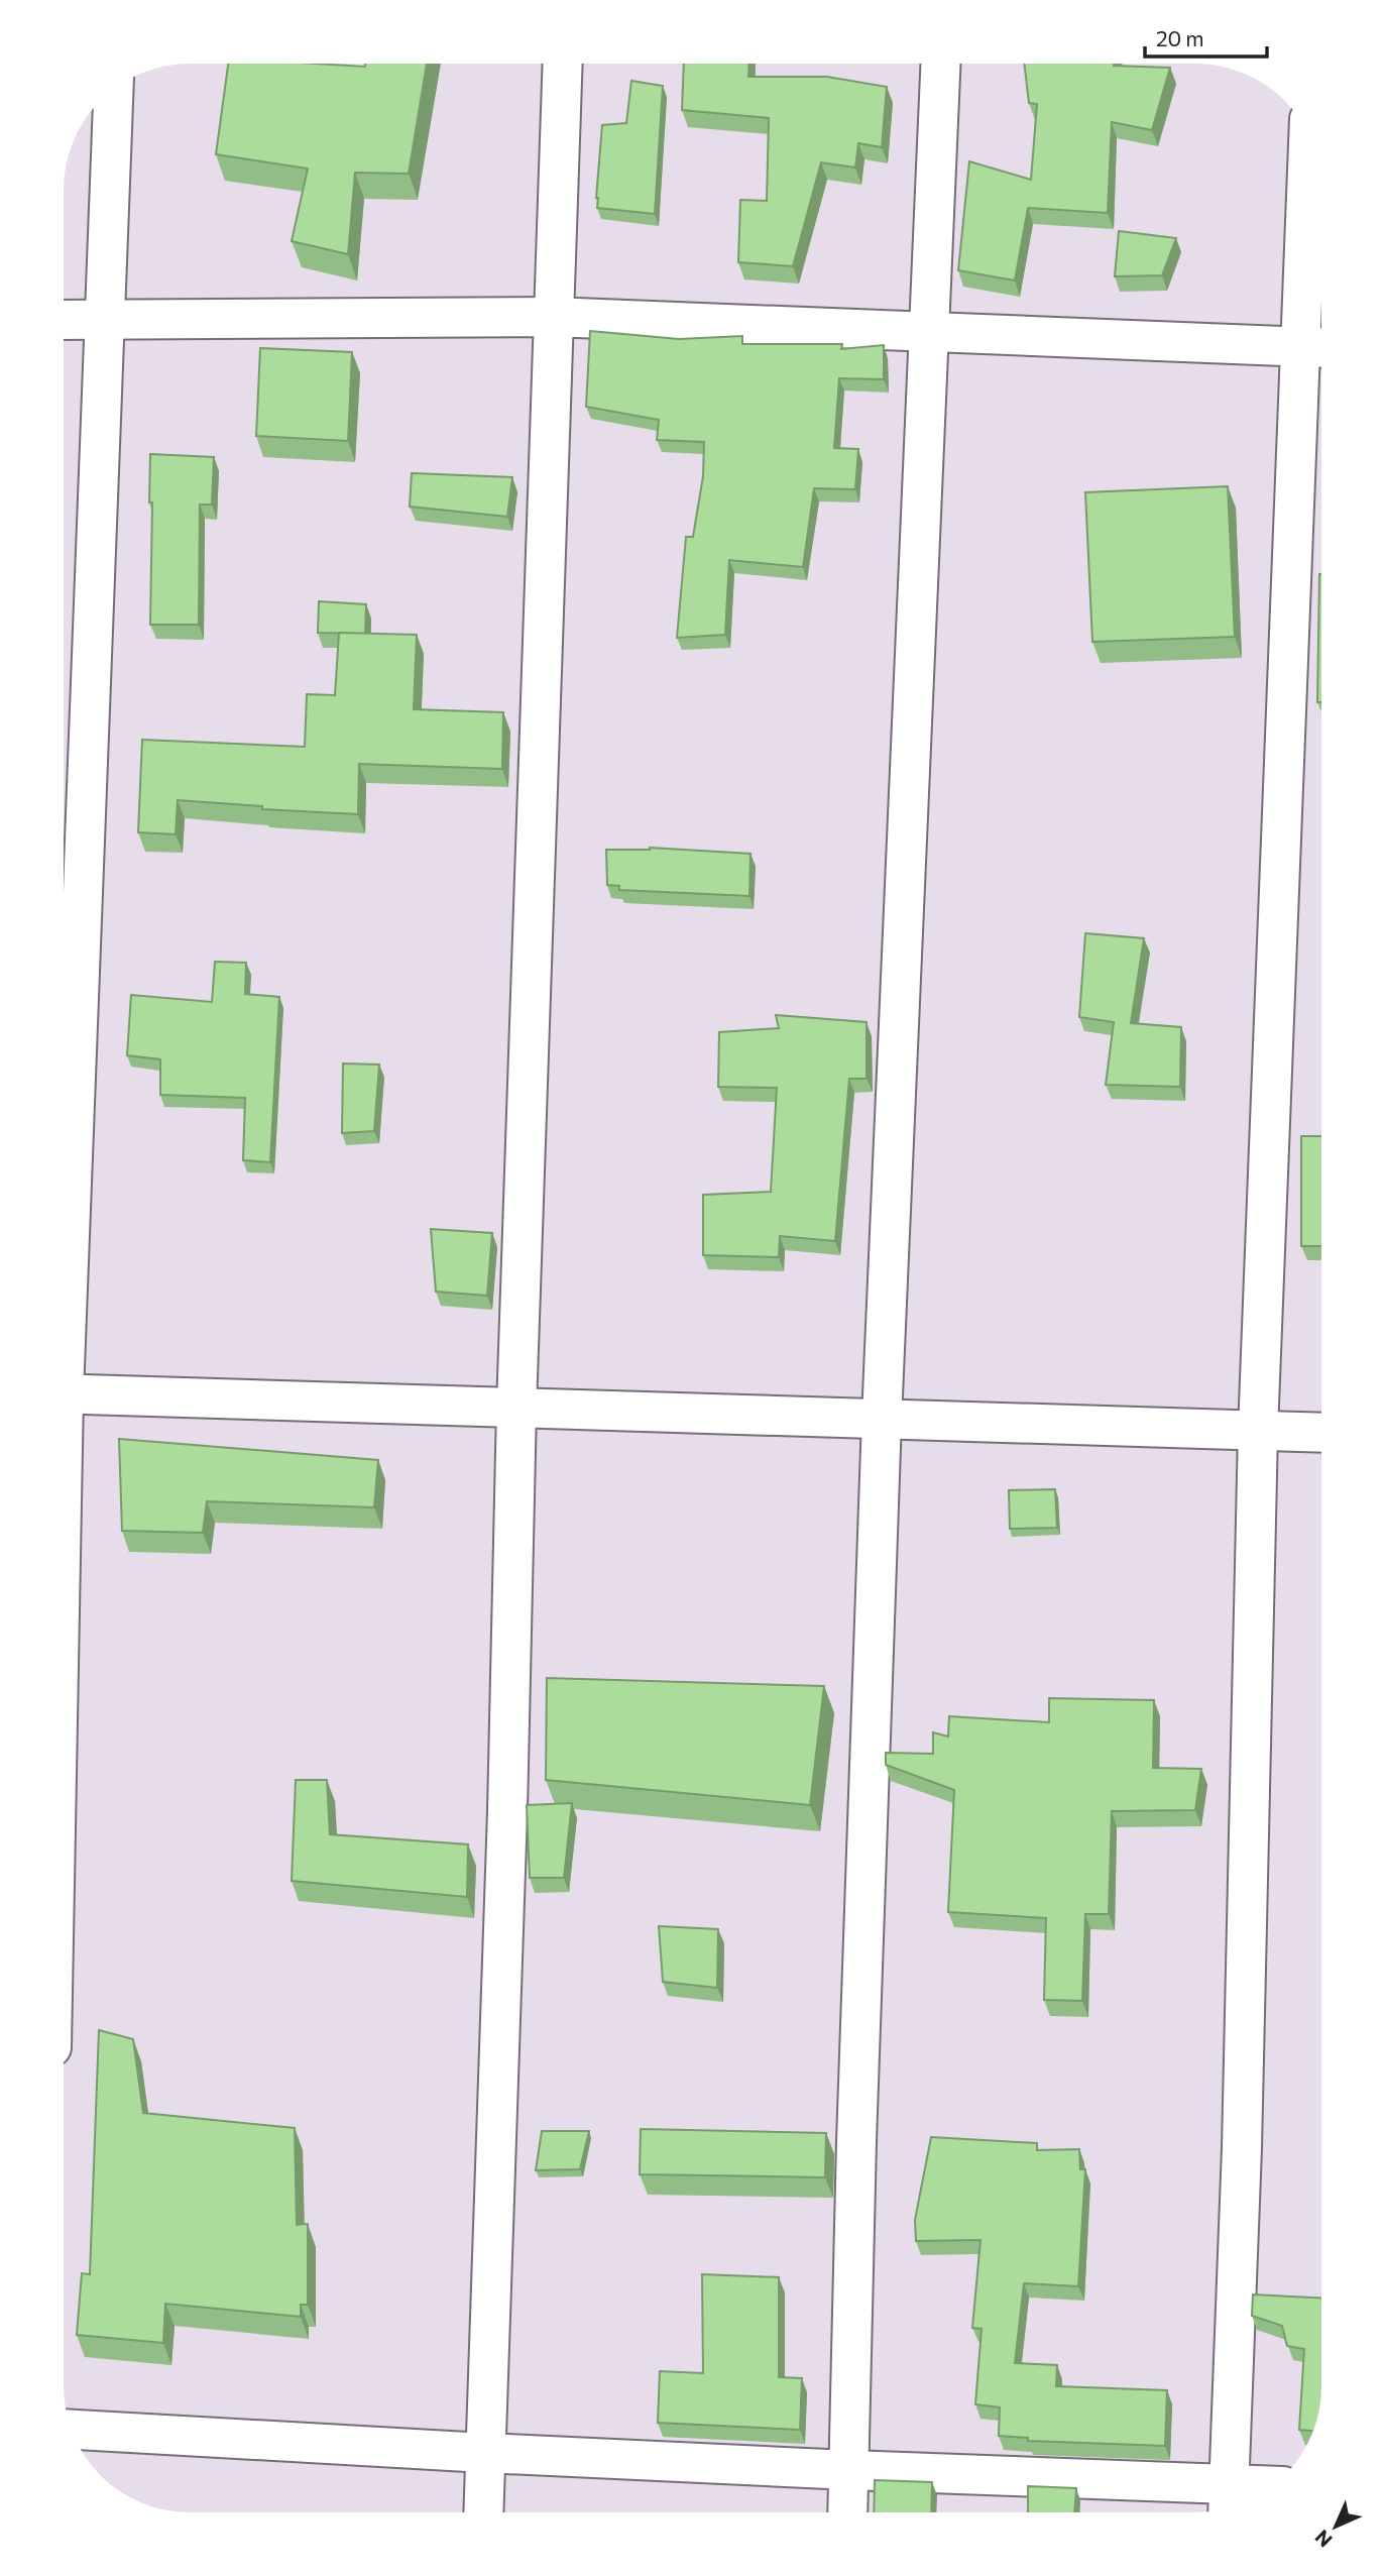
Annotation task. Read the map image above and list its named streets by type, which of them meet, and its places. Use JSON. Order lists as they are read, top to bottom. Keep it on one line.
{"scale_bar":"20 m","north":"bottom left"}
